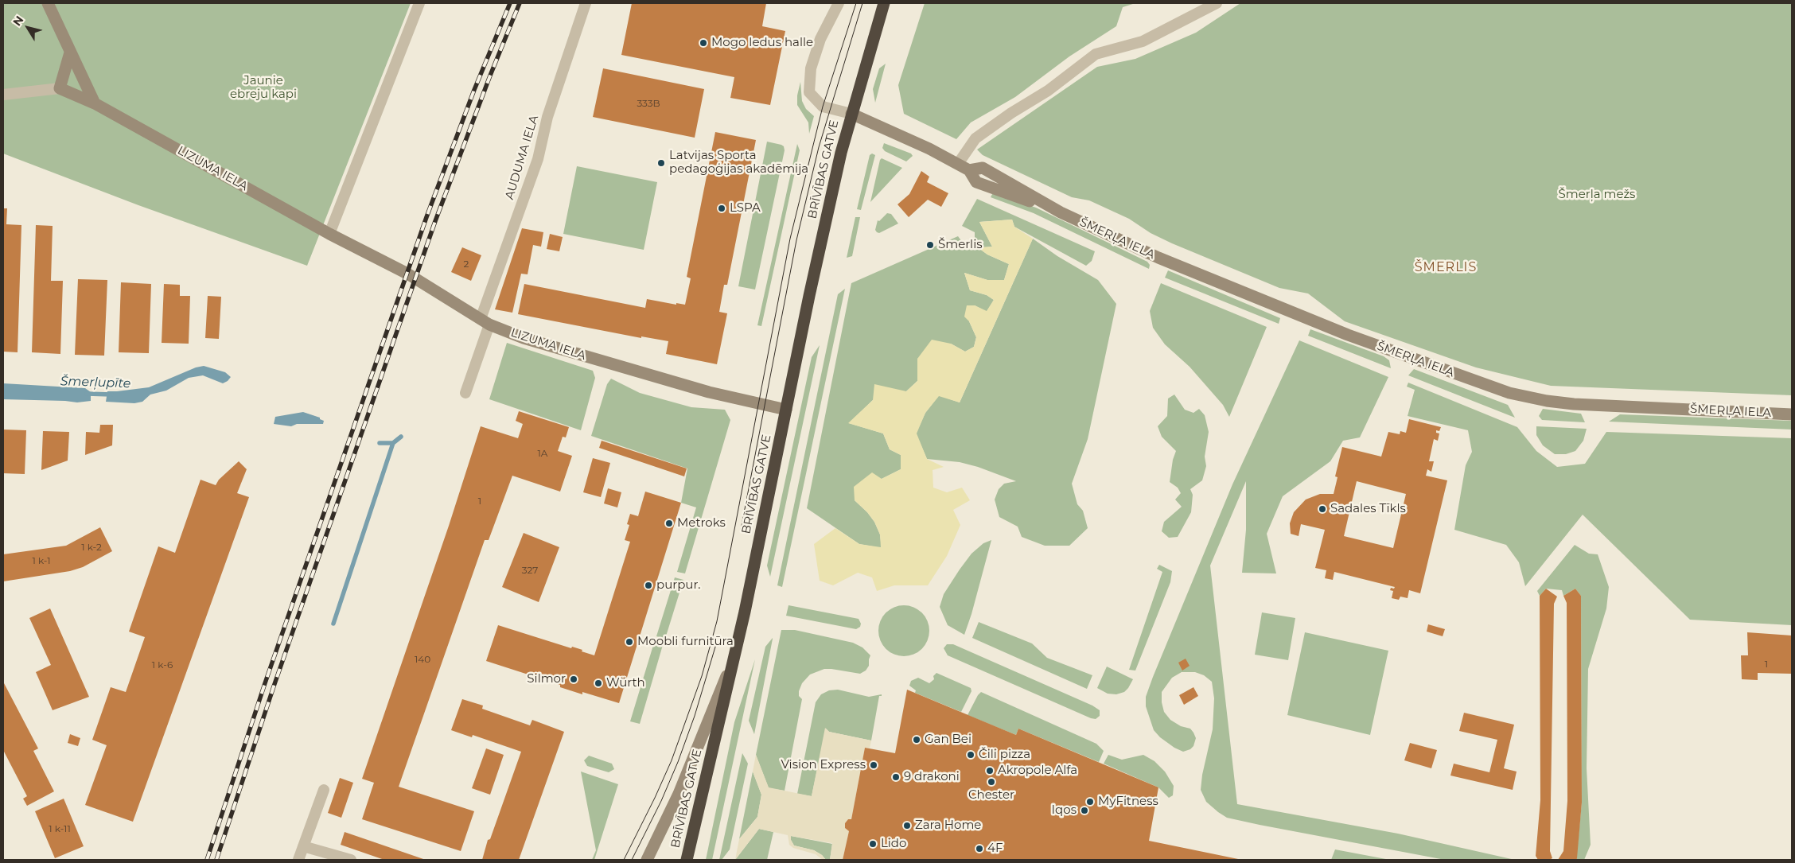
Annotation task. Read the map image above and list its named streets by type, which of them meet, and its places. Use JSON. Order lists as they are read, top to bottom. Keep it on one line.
{"streets":{"highway":["BRĪVĪBAS GATVE"],"street":["AUDUMA IELA","LIZUMA IELA","ŠMERĻA IELA"]},"crossings":[["AUDUMA IELA","LIZUMA IELA"],["LIZUMA IELA","BRĪVĪBAS GATVE"],["BRĪVĪBAS GATVE","ŠMERĻA IELA"]],"districts":["ŠMERLIS"],"water":["Šmerļupīte"],"parks":["Jaunie ebreju kapi","Šmerļa mežs"],"places":["Mogo ledus halle","Latvijas Sporta pedagoģijas akadēmija","LSPA","Šmerlis","Sadales Tīkls","Metroks","purpur.","Moobli furnitūra","Silmor","Würth","Gan Bei","Čili pizza","Vision Express","Akropole Alfa","9 drakoni","Chester","MyFitness","Iqos","Zara Home","Lido","4F"],"house_numbers":["333B","2","1A","1","1 k-2","1 k-1","327","140","1","1 k-6","1 k-11"],"north":"top left"}
